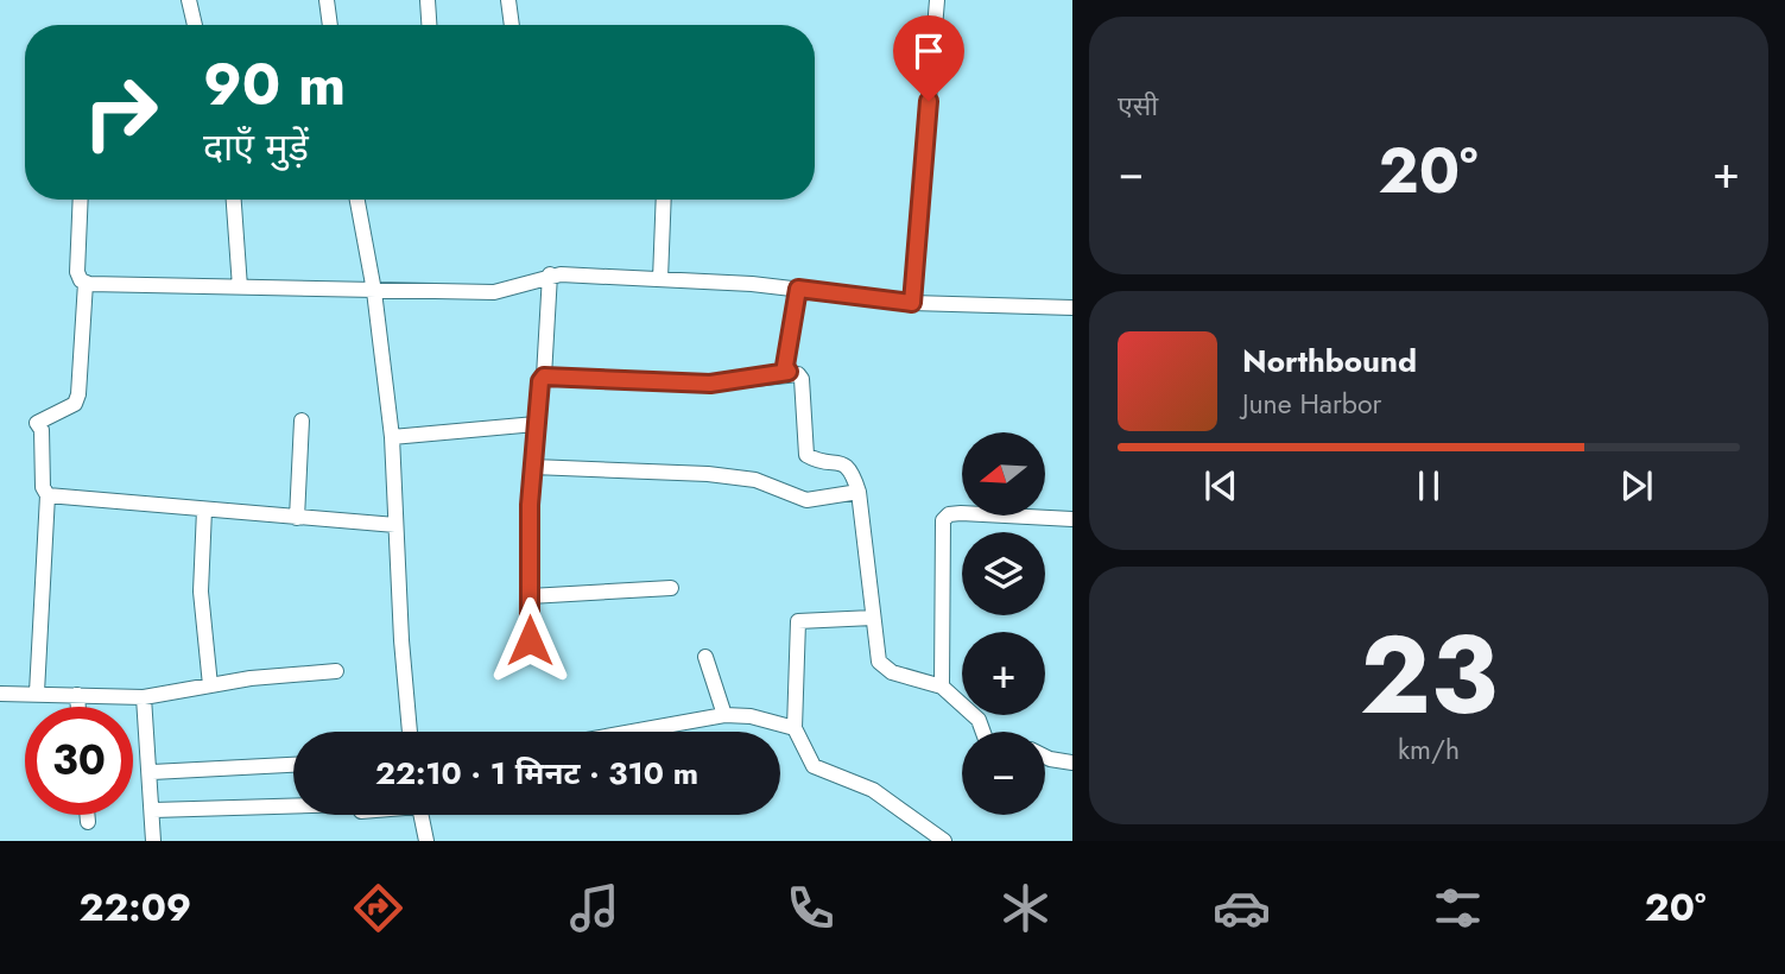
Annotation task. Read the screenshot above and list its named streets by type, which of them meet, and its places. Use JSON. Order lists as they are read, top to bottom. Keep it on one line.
{"north":"left","page":{"tile":["एसी",["23","km/h"]],"turn":["90 m","दाएँ मुड़ें"],"heat":["−","20°","+"],"song":["Northbound","June Harbor"],"map_buttons":["+","−"],"limit":"30","trip":"22:10 · 1 मिनट · 310 m","tabs":["22:09","20°"]}}
